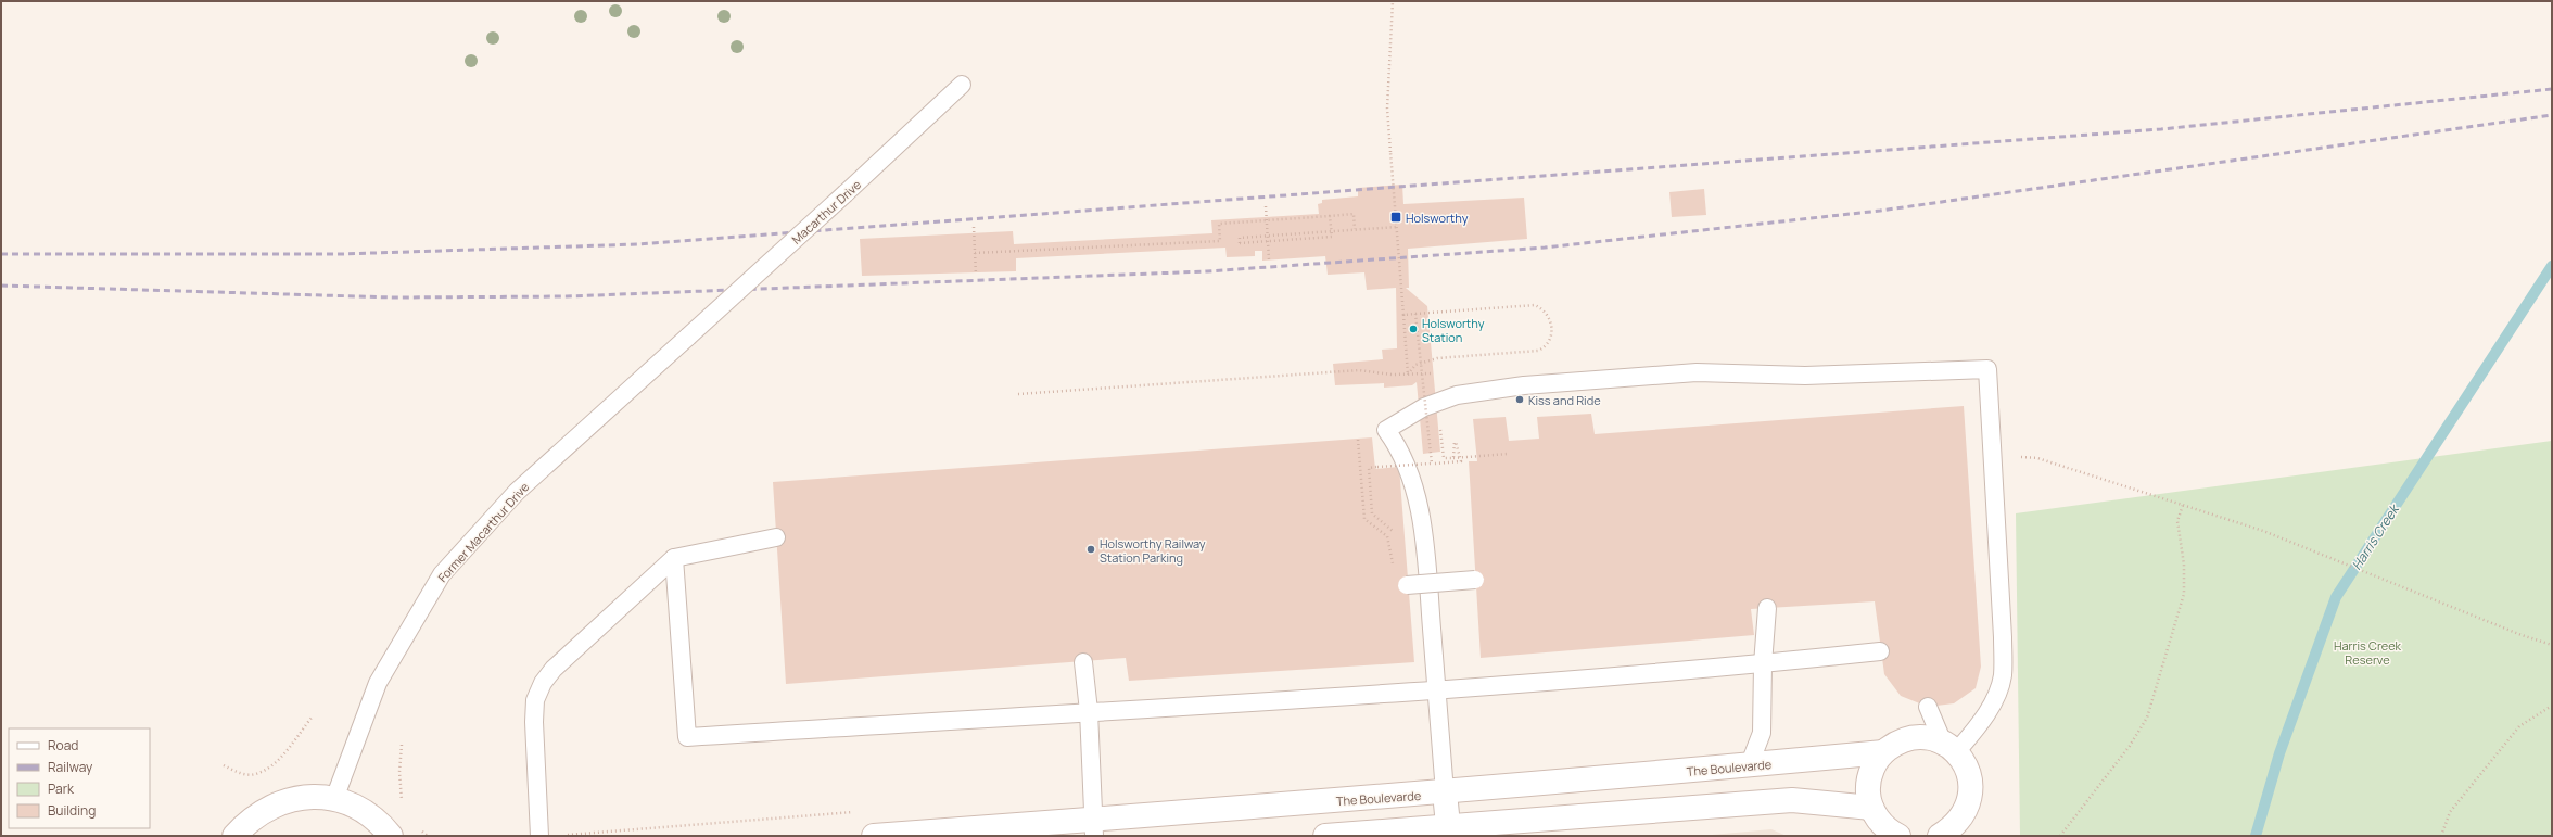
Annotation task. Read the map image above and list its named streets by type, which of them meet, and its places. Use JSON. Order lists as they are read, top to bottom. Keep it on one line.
{"streets":{"street":["The Boulevarde"],"lane":["Macarthur Drive","Former Macarthur Drive"]},"crossings":[["Macarthur Drive","Former Macarthur Drive"]],"water":["Harris Creek"],"parks":["Harris Creek Reserve"],"places":{"transit":["Holsworthy"],"other":["Holsworthy Station","Kiss and Ride","Holsworthy Railway Station Parking"]},"legend":["Road","Railway","Park","Building"]}
